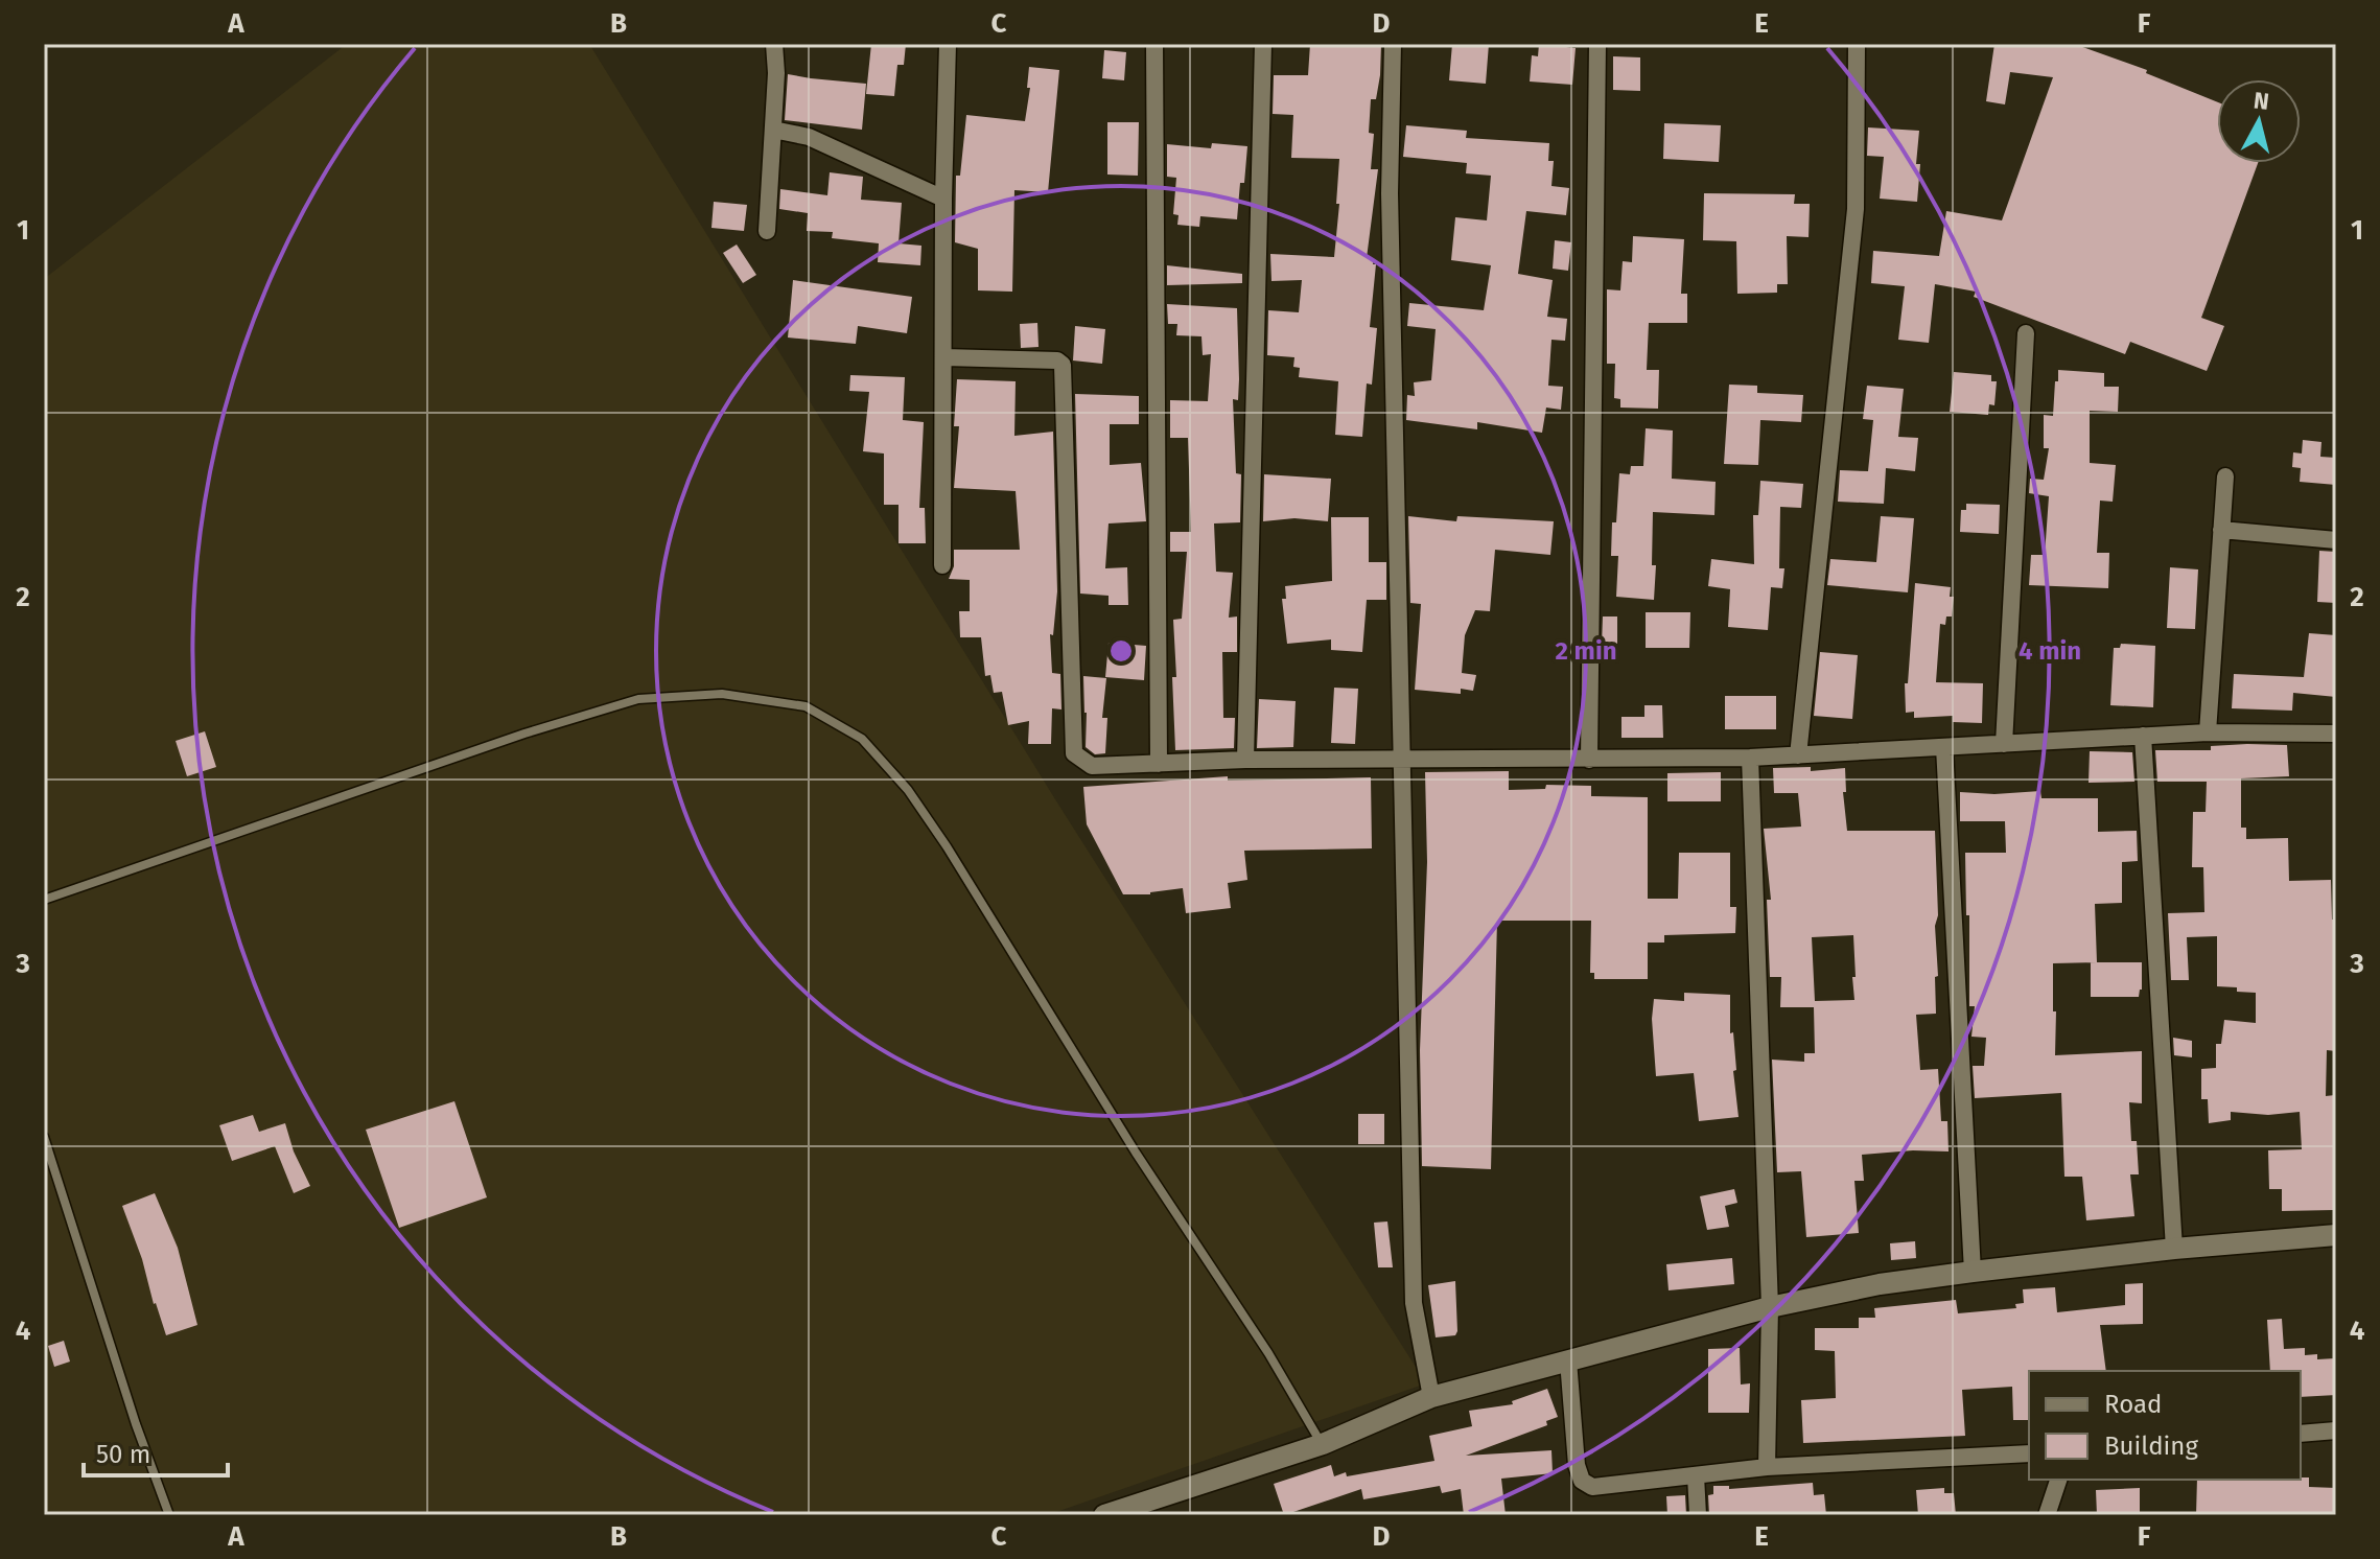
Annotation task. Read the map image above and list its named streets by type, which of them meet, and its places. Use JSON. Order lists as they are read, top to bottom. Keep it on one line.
{"legend":["Road","Building"],"scale_bar":"50 m","north":"top","grid":{"columns":["A","B","C","D","E","F"],"rows":["1","2","3","4"]},"rings":["2 min","4 min"]}
